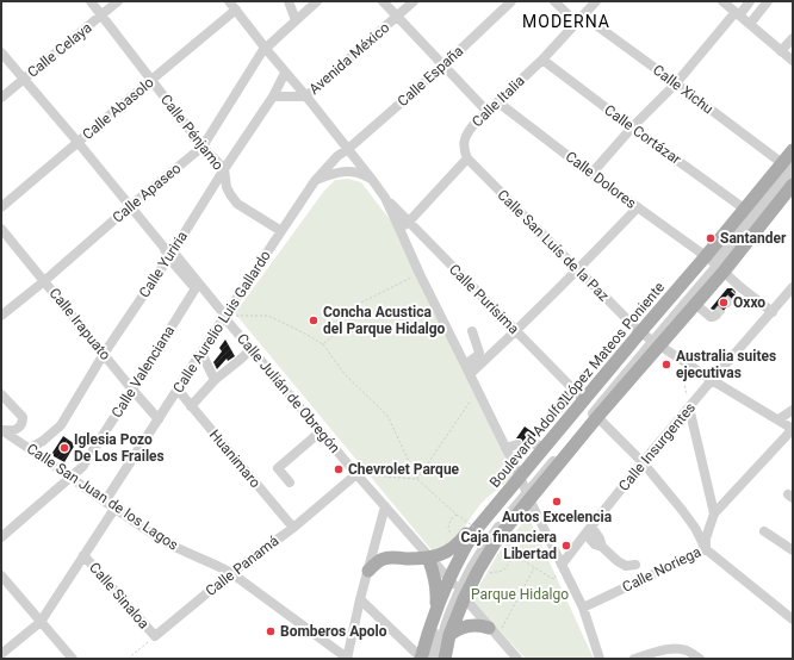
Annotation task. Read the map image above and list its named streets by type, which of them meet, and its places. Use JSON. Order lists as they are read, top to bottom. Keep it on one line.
{"streets":{"main road":["Boulevard Adolfo López Mateos Poniente"],"street":["Calle Celaya","Avenida México","Calle España","Calle Xichu","Calle Italia","Calle Abasolo","Calle Pénjamo","Calle Cortázar","Calle Dolores","Calle Apaseo","Calle San Luís de la Paz","Calle Yuriria","Calle Purísima","Calle Aurelio Luis Gallardo","Calle Irapuato","Calle Valenciana","Calle Julián de Obregón","Calle Insurgentes","Huanimaro","Calle San Juan de los Lagos","Calle Panamá","Calle Noriega","Calle Sinaloa"]},"crossings":[["Calle Celaya","Calle Pénjamo"],["Calle España","Calle Aurelio Luis Gallardo"],["Calle Xichu","Calle Italia"],["Calle Xichu","Boulevard Adolfo López Mateos Poniente"],["Calle Italia","Calle Cortázar"],["Calle Italia","Calle Dolores"],["Calle Italia","Calle San Luís de la Paz"],["Calle Abasolo","Calle Pénjamo"],["Calle Pénjamo","Calle Apaseo"],["Calle Pénjamo","Calle Yuriria"],["Calle Pénjamo","Calle Aurelio Luis Gallardo"],["Calle Cortázar","Boulevard Adolfo López Mateos Poniente"],["Calle Dolores","Boulevard Adolfo López Mateos Poniente"],["Calle Dolores","Calle Insurgentes"],["Calle Apaseo","Calle Irapuato"],["Calle San Luís de la Paz","Boulevard Adolfo López Mateos Poniente"],["Calle San Luís de la Paz","Calle Insurgentes"],["Calle San Luís de la Paz","Calle Noriega"],["Calle Yuriria","Calle Irapuato"],["Calle Yuriria","Calle San Juan de los Lagos"],["Calle Purísima","Boulevard Adolfo López Mateos Poniente"],["Calle Aurelio Luis Gallardo","Calle Irapuato"],["Calle Aurelio Luis Gallardo","Calle Julián de Obregón"],["Calle Aurelio Luis Gallardo","Huanimaro"],["Calle Aurelio Luis Gallardo","Calle San Juan de los Lagos"],["Calle Irapuato","Calle Valenciana"],["Calle Valenciana","Calle San Juan de los Lagos"],["Boulevard Adolfo López Mateos Poniente","Calle Julián de Obregón"],["Calle Julián de Obregón","Calle Panamá"],["Huanimaro","Calle Panamá"],["Calle San Juan de los Lagos","Calle Panamá"],["Calle Panamá","Calle Sinaloa"]],"districts":["MODERNA"],"parks":["Parque Hidalgo"],"places":["Santander","Oxxo","Concha Acustica del Parque Hidalgo","Australia suites ejecutivas","Iglesia Pozo De Los Frailes","Chevrolet Parque","Autos Excelencia","Caja financiera Libertad","Bomberos Apolo"]}
